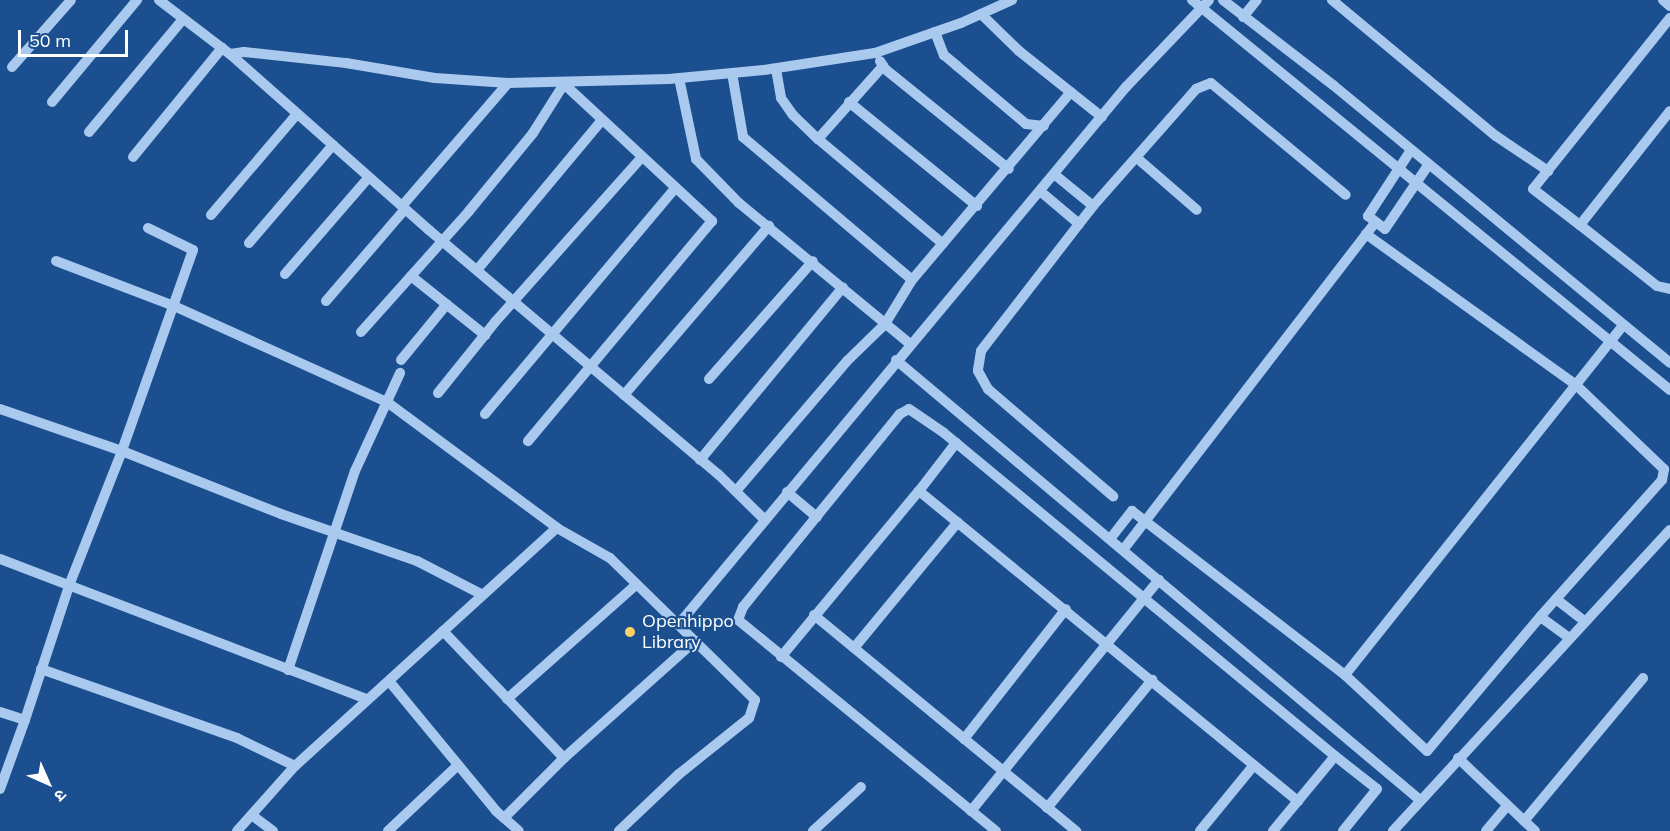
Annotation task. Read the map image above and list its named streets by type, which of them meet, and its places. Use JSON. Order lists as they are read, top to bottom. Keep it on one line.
{"places":["Openhippo Library"],"scale_bar":"50 m","north":"bottom right"}
